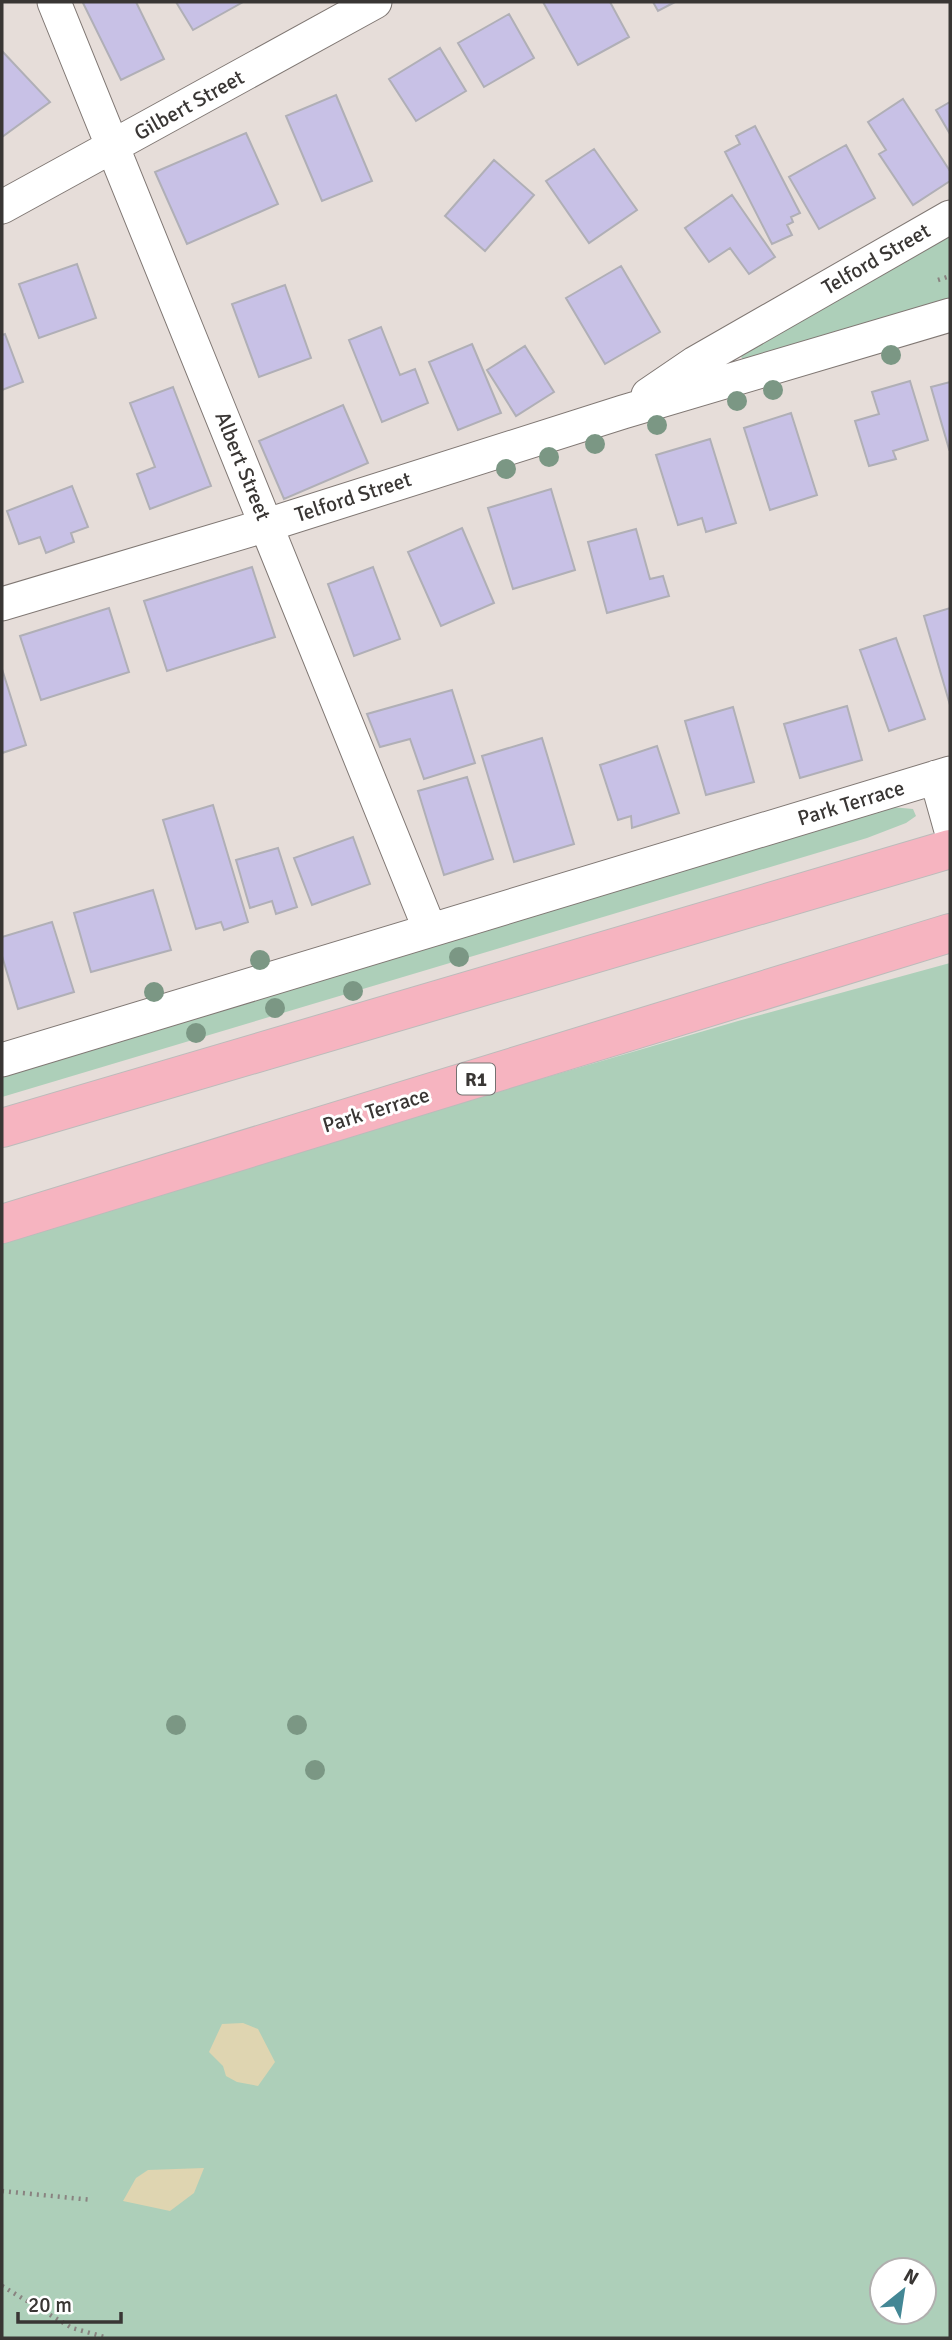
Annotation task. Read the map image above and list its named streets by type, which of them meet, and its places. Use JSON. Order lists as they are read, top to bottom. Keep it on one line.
{"streets":{"highway":["Park Terrace","R1"],"street":["Gilbert Street","Telford Street","Albert Street"]},"crossings":[["Gilbert Street","Albert Street"],["Telford Street","Albert Street"],["Albert Street","Park Terrace"]],"scale_bar":"20 m","north":"top right"}
